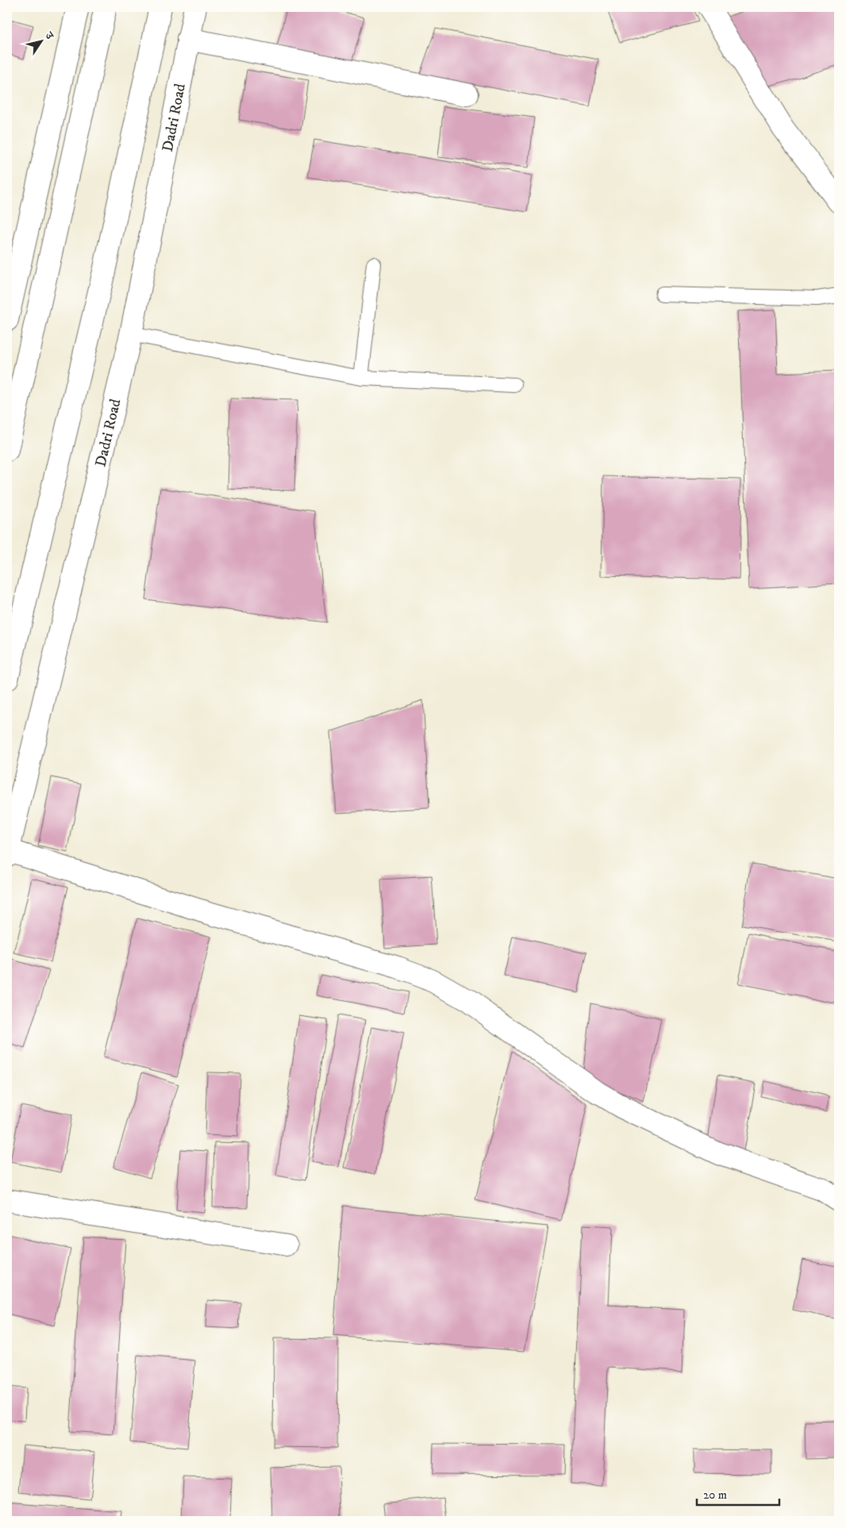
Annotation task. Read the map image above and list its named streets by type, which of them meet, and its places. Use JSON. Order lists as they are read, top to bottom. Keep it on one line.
{"streets":{"street":["Dadri Road"]},"scale_bar":"20 m","north":"top right"}
